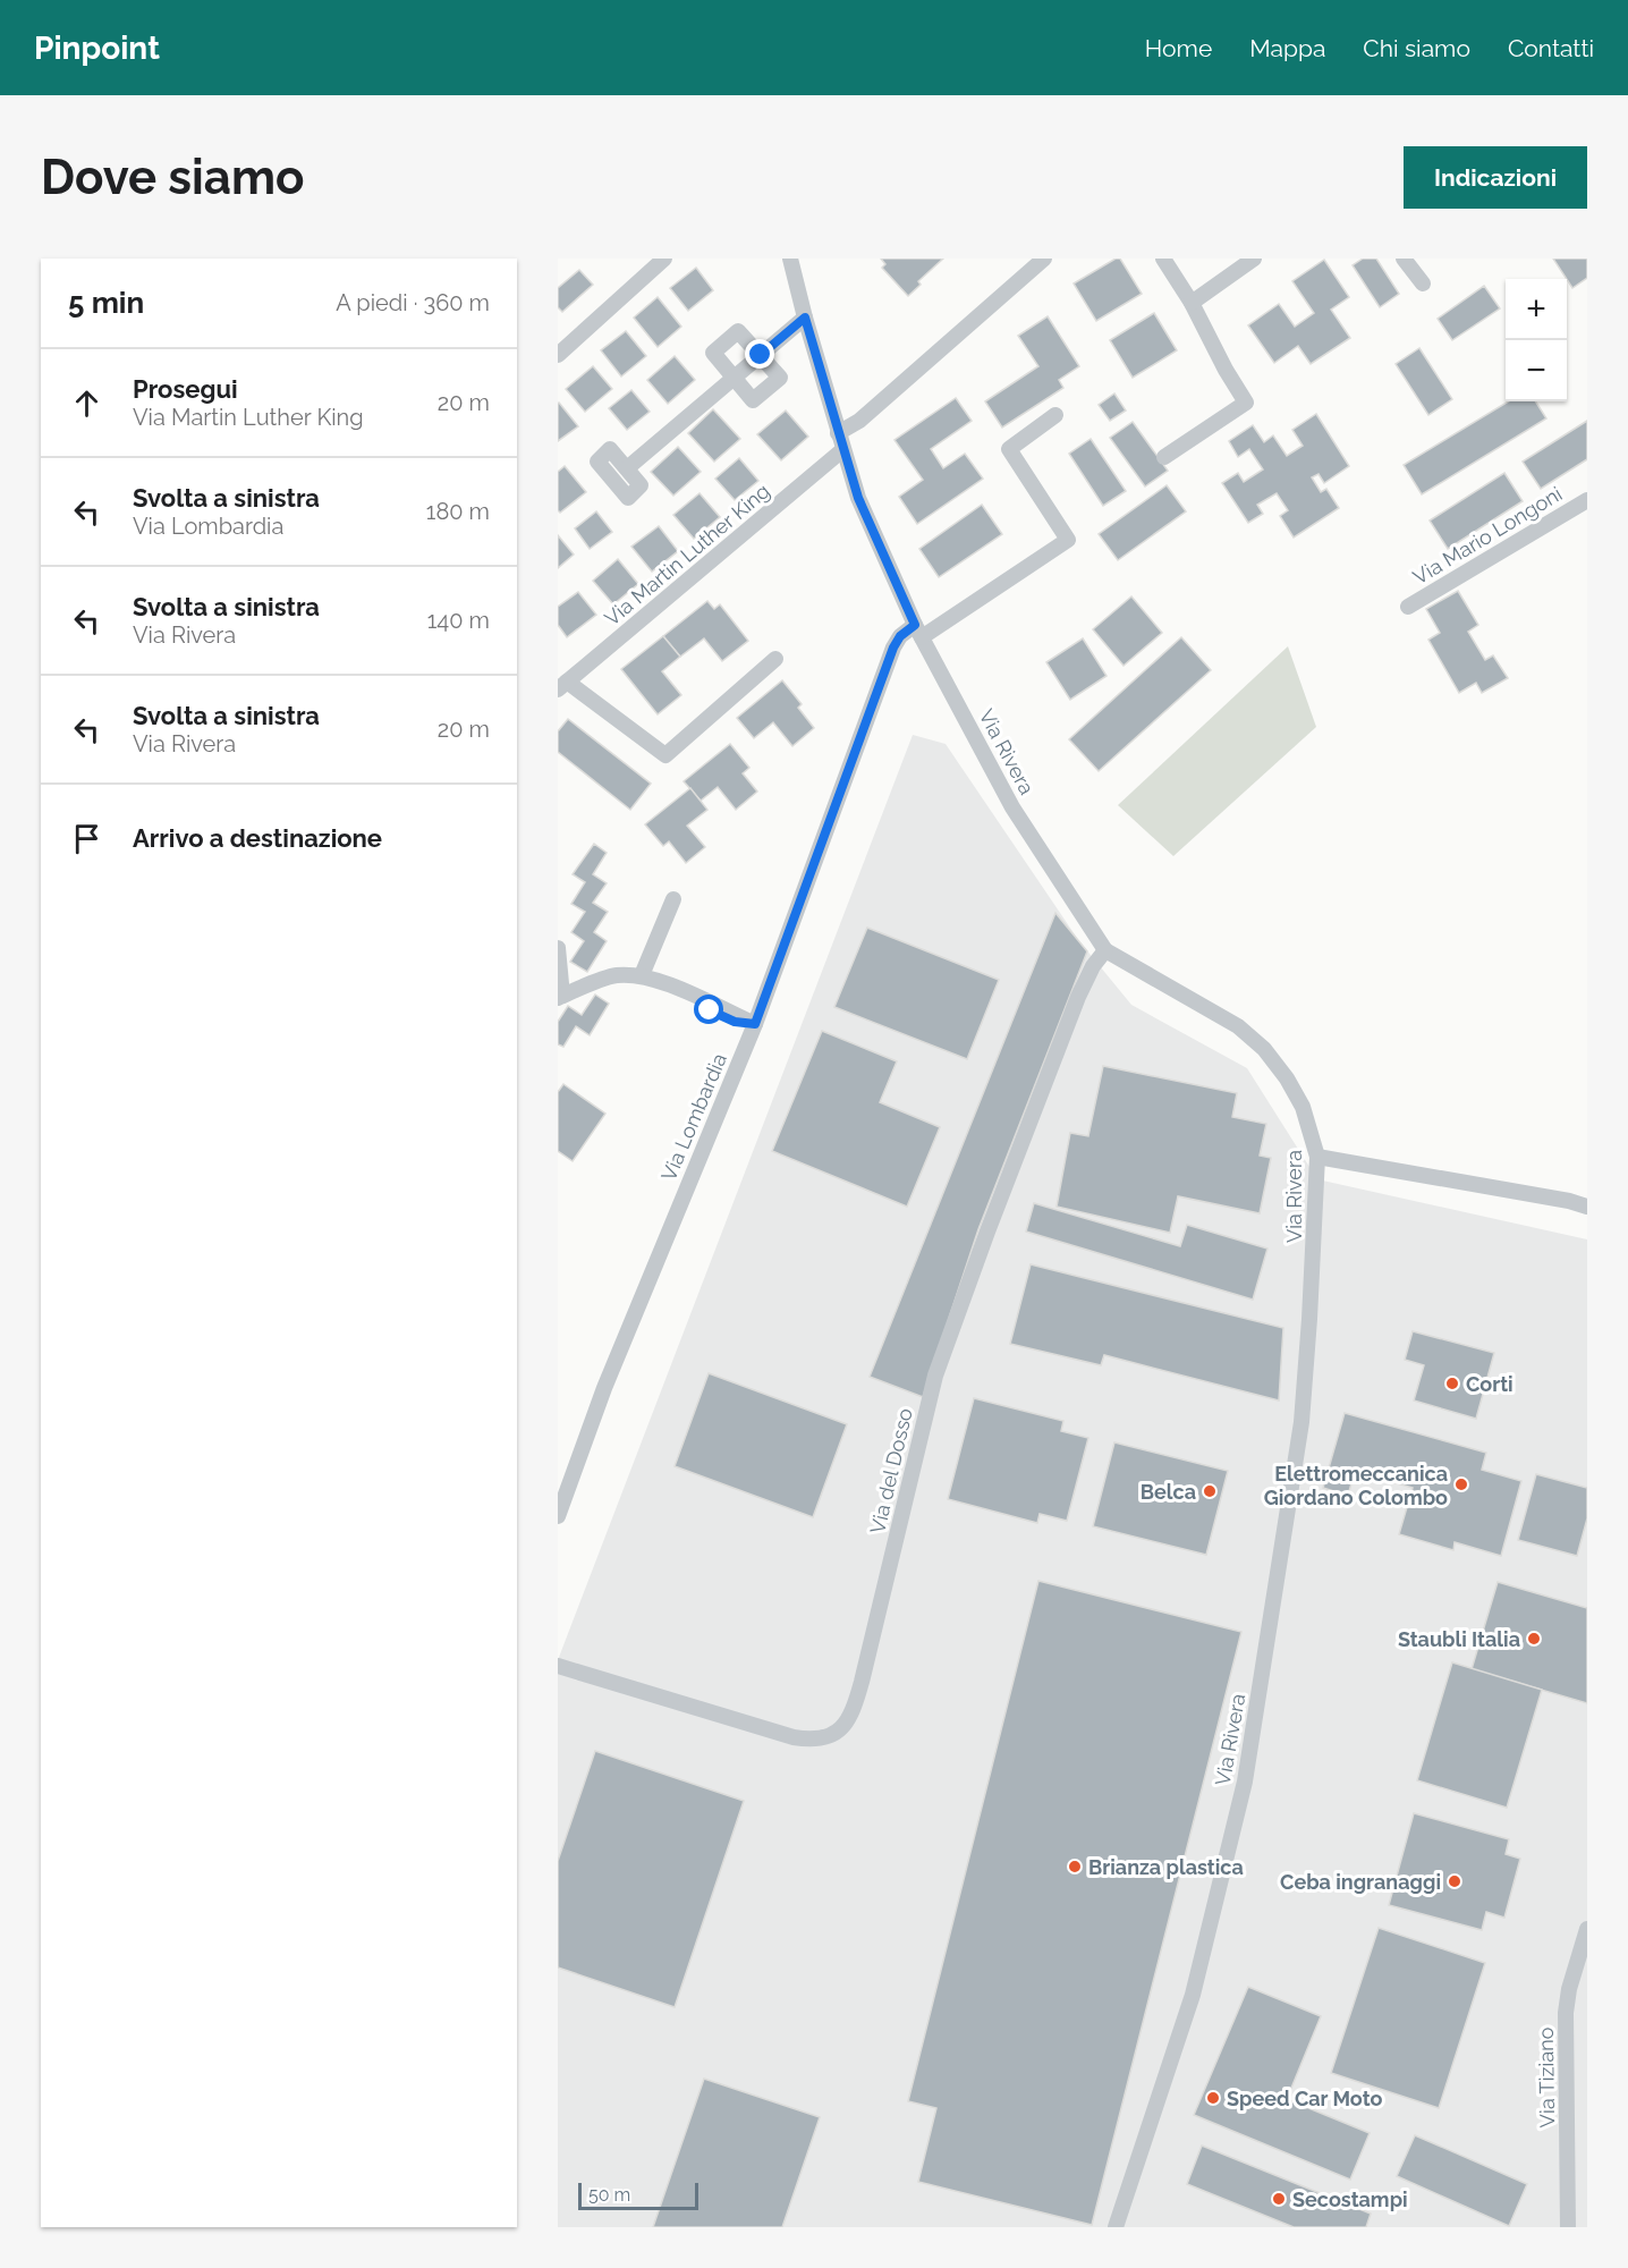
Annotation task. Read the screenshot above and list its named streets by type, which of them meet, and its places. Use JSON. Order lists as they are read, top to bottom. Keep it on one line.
{"streets":{"street":["Via Mario Longoni","Via Martin Luther King","Via Rivera","Via Lombardia","Via del Dosso","Via Tiziano"]},"crossings":[["Via Martin Luther King","Via Rivera"],["Via Rivera","Via Lombardia"],["Via Rivera","Via del Dosso"]],"places":["Corti","Elettromeccanica Giordano Colombo","Belca","Staubli Italia","Brianza plastica","Ceba ingranaggi","Speed Car Moto","Secostampi"],"scale_bar":"50 m","page":{"header":"Pinpoint","nav":["Home","Mappa","Chi siamo","Contatti"],"buttons":"Indicazioni","title":"Dove siamo","heading":["5 min","A piedi · 360 m"],"map_buttons":["+","−"],"list":[["Prosegui","Via Martin Luther King","20 m"],["Svolta a sinistra","Via Lombardia","180 m"],["Svolta a sinistra","Via Rivera","140 m"],["Svolta a sinistra","Via Rivera","20 m"],"Arrivo a destinazione"],"scale":"50 m"}}
